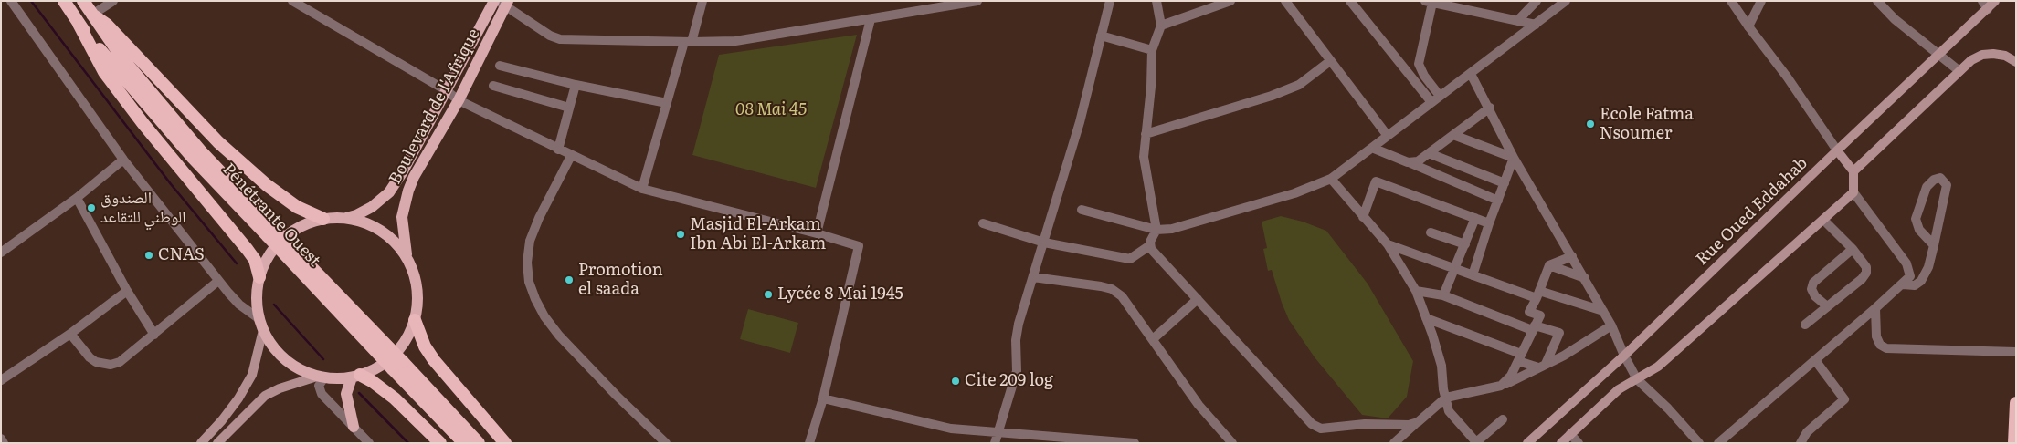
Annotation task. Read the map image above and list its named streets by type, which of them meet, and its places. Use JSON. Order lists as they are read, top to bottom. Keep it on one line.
{"streets":{"highway":["Pénétrante Ouest"],"main road":["Boulevard de l'Afrique","Rue Oued Eddahab"]},"parks":["08 Mai 45"],"places":["Ecole Fatma Nsoumer","الصندوق الوطني للتقاعد","Masjid El-Arkam Ibn Abi El-Arkam","CNAS","Promotion el saada","Lycée 8 Mai 1945","Cite 209 log"]}
